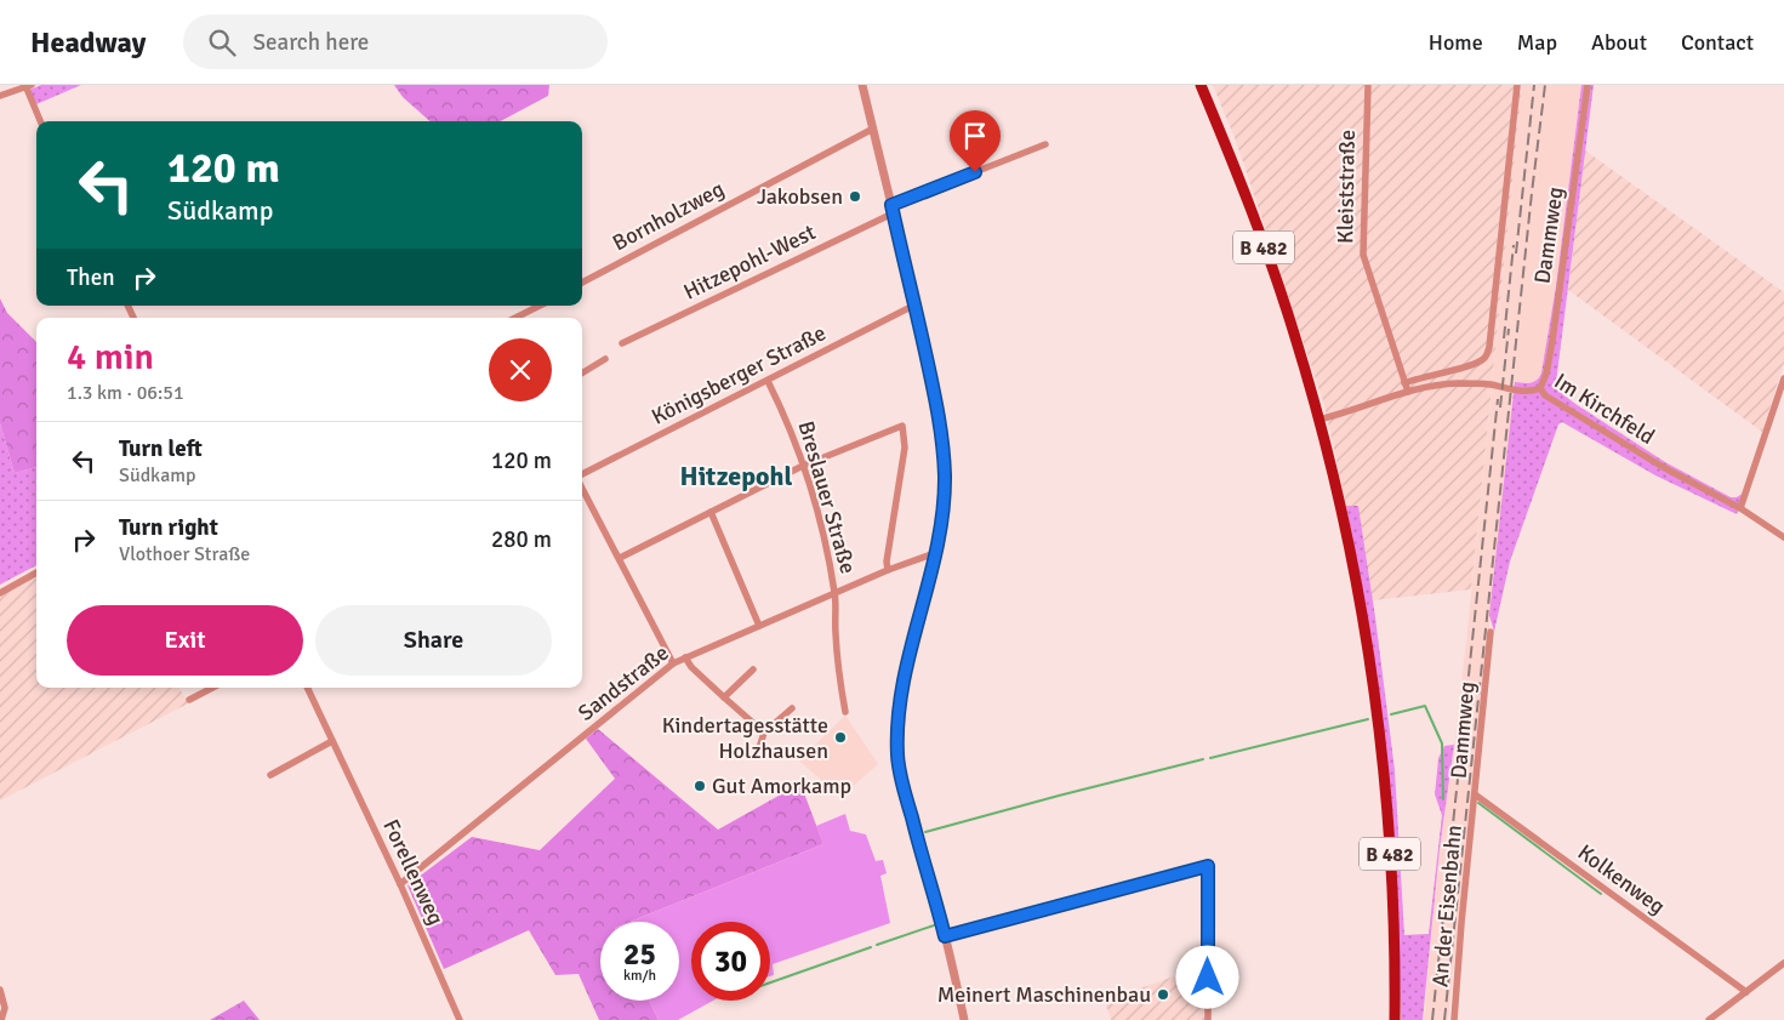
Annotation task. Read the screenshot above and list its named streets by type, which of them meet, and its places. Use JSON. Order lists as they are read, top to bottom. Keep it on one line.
{"streets":{"main road":["B 482"],"street":["Kleiststraße","Bornholzweg","Dammweg","Hitzepohl-West","Königsberger Straße","Im Kirchfeld","Breslauer Straße","Sandstraße","Forellenweg","Kolkenweg","An der Eisenbahn"]},"crossings":[["Kleiststraße","Im Kirchfeld"],["Dammweg","Im Kirchfeld"],["Dammweg","Kolkenweg"],["Dammweg","An der Eisenbahn"],["B 482","Im Kirchfeld"],["Königsberger Straße","Breslauer Straße"],["Breslauer Straße","Sandstraße"],["Sandstraße","Forellenweg"],["Kolkenweg","An der Eisenbahn"]],"districts":["Hitzepohl"],"places":["Jakobsen","Kindertagesstätte Holzhausen","Gut Amorkamp","Meinert Maschinenbau"],"page":{"header":"Headway","search":"Search here","nav":["Home","Map","About","Contact"],"turn":["120 m","Südkamp"],"then":"Then","heading":["4 min","1.3 km · 06:51"],"list":[{"name":"Turn left","note":"Südkamp","value":"120 m"},{"name":"Turn right","note":"Vlothoer Straße","value":"280 m"}],"buttons":["Exit","Share"],"speed":"25 km/h","limit":"30"}}
